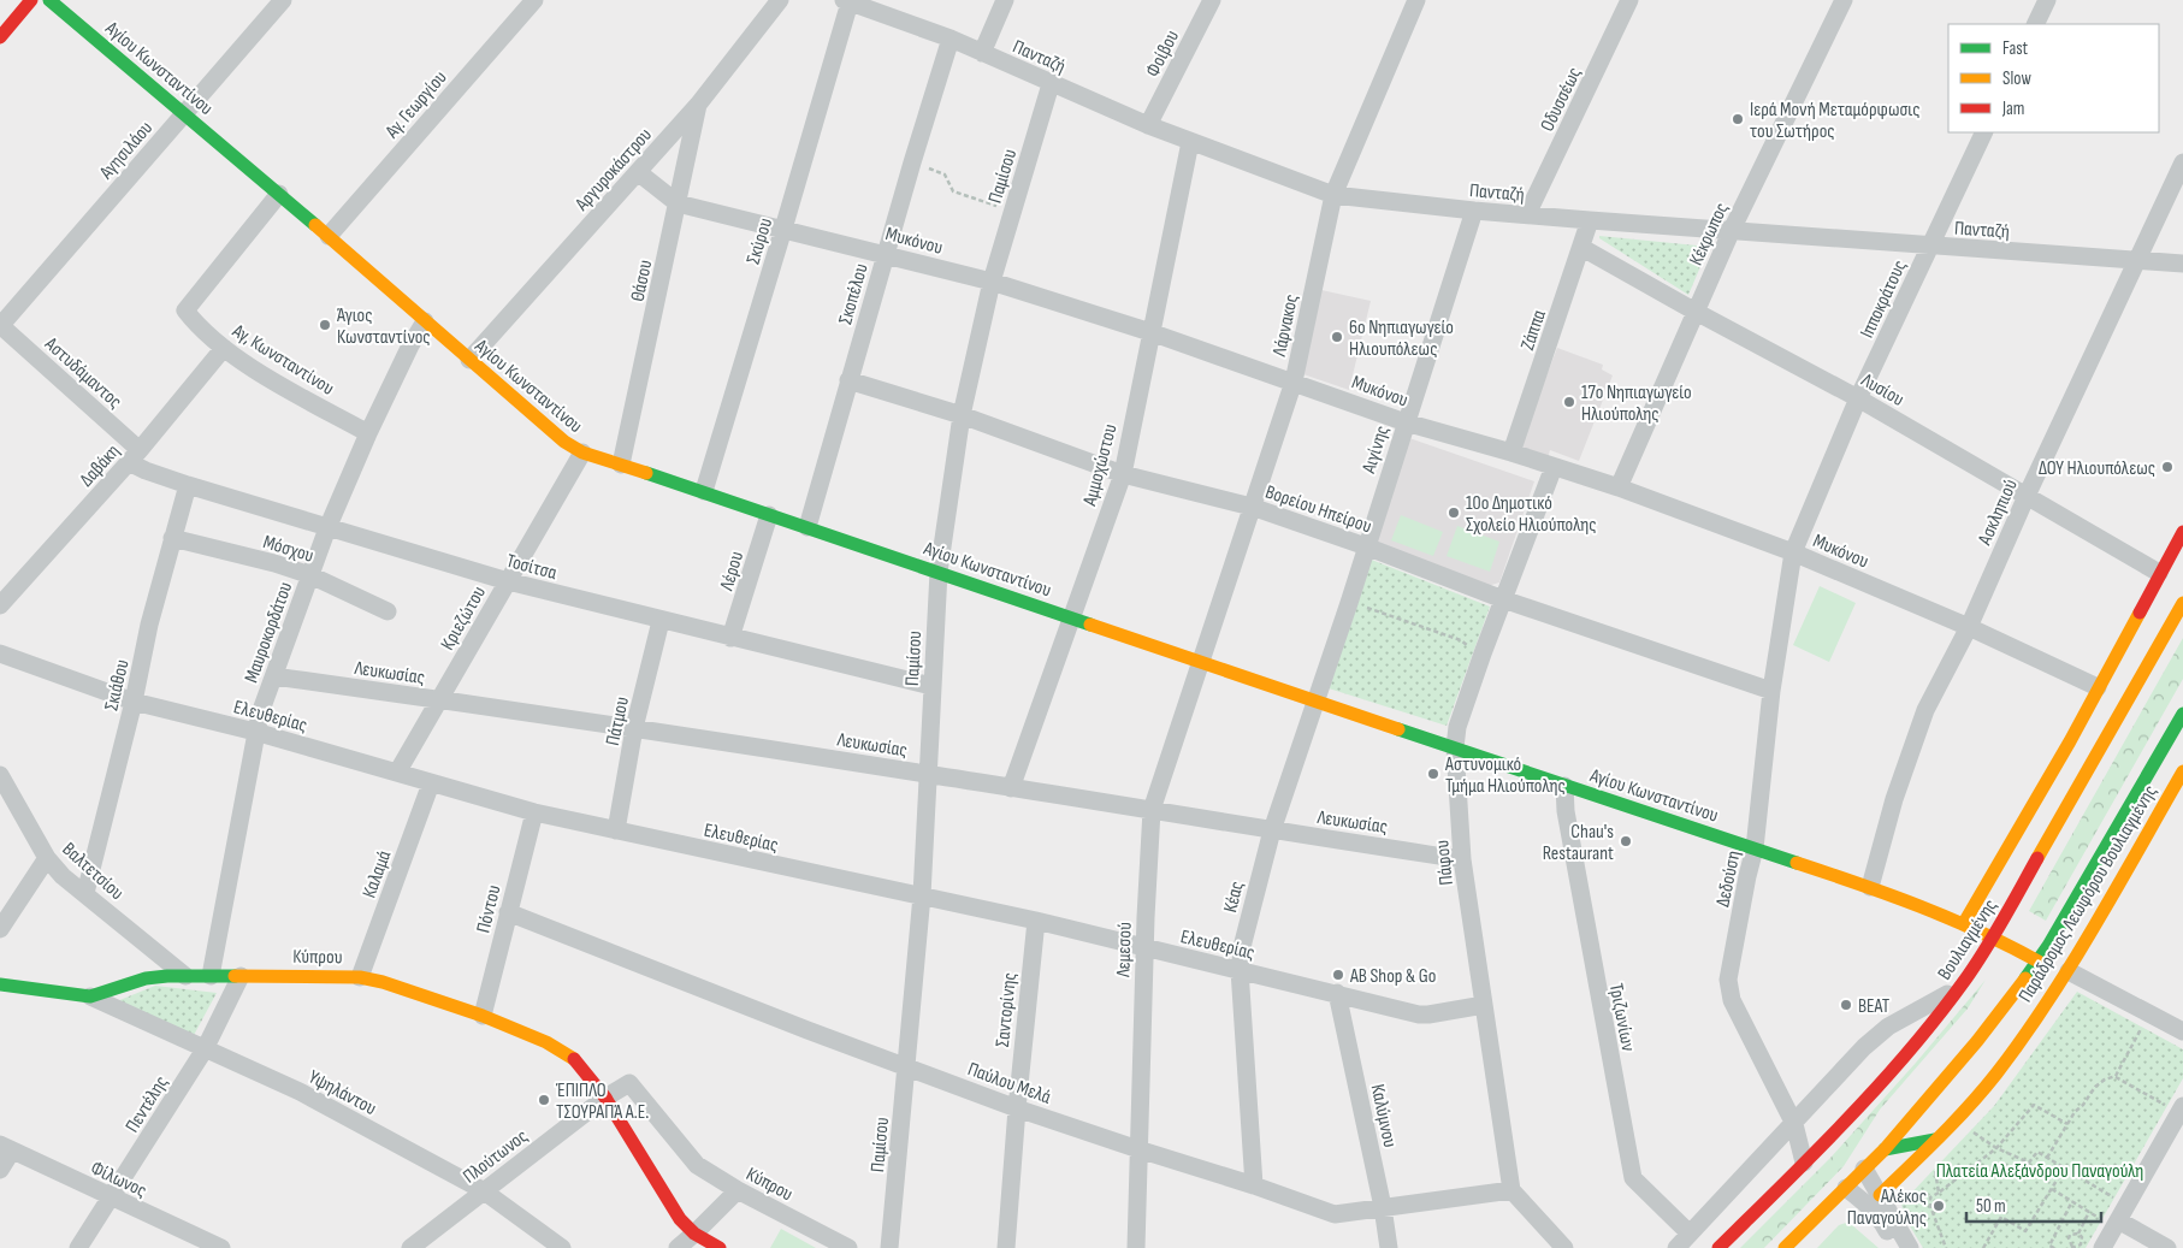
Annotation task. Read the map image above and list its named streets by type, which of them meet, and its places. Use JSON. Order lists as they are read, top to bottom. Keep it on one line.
{"streets":{"street":["Φοίβου","Πανταζή","Αγίου Κωνσταντίνου","Οδυσσέως","Αγ. Γεωργίου","Αγησιλάου","Αργυροκάστρου","Παμίσου","Κέκρωπος","Μυκόνου","Σκύρου","Θάσου","Σκοπέλου","Ιπποκράτους","Λάρνακος","Ζάππα","Αγ, Κωνσταντίνου","Αστυδάμαντος","Λυσίου","Αιγίνης","Δαβάκη","Αμμοχώστου","Βορείου Ηπείρου","Ασκληπιού","Μόσχου","Τοσίτσα","Λέρου","Κριεζώτου","Μαυροκορδάτου","Λευκωσίας","Σκιάθου","Ελευθερίας","Πάτμου","Πάφου","Βαλτετσίου","Καλαμά","Δεδούση","Παράδρομος Λεωφόρου Βουλιαγμένης","Κέας","Πόντου","Βουλιαγμένης","Λεμεσού","Κύπρου","Σαντορίνης","Τριζωνίων","Παύλου Μελά","Υψηλάντου","Πεντέλης","Καλύμνου","Πλούτωνος","Φίλωνος"]},"crossings":[["Φοίβου","Πανταζή"],["Πανταζή","Οδυσσέως"],["Πανταζή","Παμίσου"],["Πανταζή","Κέκρωπος"],["Πανταζή","Σκύρου"],["Πανταζή","Σκοπέλου"],["Πανταζή","Ιπποκράτους"],["Πανταζή","Λάρνακος"],["Πανταζή","Ζάππα"],["Πανταζή","Αιγίνης"],["Πανταζή","Αμμοχώστου"],["Πανταζή","Ασκληπιού"],["Αγίου Κωνσταντίνου","Αγ. Γεωργίου"],["Αγίου Κωνσταντίνου","Αγησιλάου"],["Αγίου Κωνσταντίνου","Αργυροκάστρου"],["Αγίου Κωνσταντίνου","Παμίσου"],["Αγίου Κωνσταντίνου","Σκύρου"],["Αγίου Κωνσταντίνου","Θάσου"],["Αγίου Κωνσταντίνου","Σκοπέλου"],["Αγίου Κωνσταντίνου","Λάρνακος"],["Αγίου Κωνσταντίνου","Αγ, Κωνσταντίνου"],["Αγίου Κωνσταντίνου","Αιγίνης"],["Αγίου Κωνσταντίνου","Αμμοχώστου"],["Αγίου Κωνσταντίνου","Ασκληπιού"],["Αγίου Κωνσταντίνου","Λέρου"],["Αγίου Κωνσταντίνου","Κριεζώτου"],["Αγίου Κωνσταντίνου","Μαυροκορδάτου"],["Αγίου Κωνσταντίνου","Πάφου"],["Αγίου Κωνσταντίνου","Δεδούση"],["Αγίου Κωνσταντίνου","Κέας"],["Αγίου Κωνσταντίνου","Βουλιαγμένης"],["Αγίου Κωνσταντίνου","Λεμεσού"],["Αγίου Κωνσταντίνου","Τριζωνίων"],["Αγησιλάου","Αστυδάμαντος"],["Αργυροκάστρου","Μυκόνου"],["Αργυροκάστρου","Θάσου"],["Παμίσου","Μυκόνου"],["Παμίσου","Βορείου Ηπείρου"],["Παμίσου","Τοσίτσα"],["Παμίσου","Λευκωσίας"],["Παμίσου","Ελευθερίας"],["Παμίσου","Παύλου Μελά"],["Κέκρωπος","Μυκόνου"],["Κέκρωπος","Λυσίου"],["Μυκόνου","Σκύρου"],["Μυκόνου","Θάσου"],["Μυκόνου","Σκοπέλου"],["Μυκόνου","Ιπποκράτους"],["Μυκόνου","Λάρνακος"],["Μυκόνου","Ζάππα"],["Μυκόνου","Αιγίνης"],["Μυκόνου","Αμμοχώστου"],["Μυκόνου","Ασκληπιού"],["Μυκόνου","Πάφου"],["Μυκόνου","Δεδούση"],["Σκοπέλου","Βορείου Ηπείρου"],["Ιπποκράτους","Λυσίου"],["Ιπποκράτους","Δεδούση"],["Λάρνακος","Βορείου Ηπείρου"],["Λάρνακος","Λεμεσού"],["Ζάππα","Λυσίου"],["Αγ, Κωνσταντίνου","Δαβάκη"],["Αγ, Κωνσταντίνου","Μαυροκορδάτου"],["Αστυδάμαντος","Δαβάκη"],["Αστυδάμαντος","Τοσίτσα"],["Λυσίου","Ασκληπιού"],["Αιγίνης","Βορείου Ηπείρου"],["Αιγίνης","Κέας"],["Δαβάκη","Τοσίτσα"],["Αμμοχώστου","Βορείου Ηπείρου"],["Αμμοχώστου","Λευκωσίας"],["Βορείου Ηπείρου","Πάφου"],["Βορείου Ηπείρου","Δεδούση"],["Μόσχου","Μαυροκορδάτου"],["Μόσχου","Σκιάθου"],["Τοσίτσα","Λέρου"],["Τοσίτσα","Κριεζώτου"],["Τοσίτσα","Μαυροκορδάτου"],["Τοσίτσα","Σκιάθου"],["Τοσίτσα","Πάτμου"],["Κριεζώτου","Λευκωσίας"],["Κριεζώτου","Ελευθερίας"],["Μαυροκορδάτου","Λευκωσίας"],["Μαυροκορδάτου","Ελευθερίας"],["Μαυροκορδάτου","Κύπρου"],["Λευκωσίας","Πάτμου"],["Λευκωσίας","Πάφου"],["Λευκωσίας","Κέας"],["Λευκωσίας","Λεμεσού"],["Σκιάθου","Ελευθερίας"],["Σκιάθου","Βαλτετσίου"],["Ελευθερίας","Πάτμου"],["Ελευθερίας","Πάφου"],["Ελευθερίας","Καλαμά"],["Ελευθερίας","Κέας"],["Ελευθερίας","Πόντου"],["Ελευθερίας","Λεμεσού"],["Ελευθερίας","Σαντορίνης"],["Ελευθερίας","Καλύμνου"],["Πάφου","Παύλου Μελά"],["Βαλτετσίου","Κύπρου"],["Καλαμά","Κύπρου"],["Δεδούση","Βουλιαγμένης"],["Κέας","Παύλου Μελά"],["Πόντου","Κύπρου"],["Πόντου","Παύλου Μελά"],["Λεμεσού","Παύλου Μελά"],["Κύπρου","Υψηλάντου"],["Κύπρου","Πεντέλης"],["Κύπρου","Πλούτωνος"],["Σαντορίνης","Παύλου Μελά"],["Παύλου Μελά","Καλύμνου"],["Υψηλάντου","Πεντέλης"],["Υψηλάντου","Πλούτωνος"],["Πεντέλης","Φίλωνος"]],"parks":["Πλατεία Αλεξάνδρου Παναγούλη"],"places":["Ιερά Μονή Μεταμόρφωσις του Σωτήρος","Άγιος Κωνσταντίνος","6ο Νηπιαγωγείο Ηλιουπόλεως","17ο Νηπιαγωγείο Ηλιούπολης","ΔΟΥ Ηλιουπόλεως","10ο Δημοτικό Σχολείο Ηλιούπολης","Αστυνομικό Τμήμα Ηλιούπολης","Chau's Restaurant","ΑΒ Shop & Go","ΒΕΑΤ","ΈΠΙΠΛΟ ΤΣΟΥΡΑΠΆ Α.Ε.","Αλέκος Παναγούλης"],"legend":["Fast","Slow","Jam"],"scale_bar":"50 m"}
